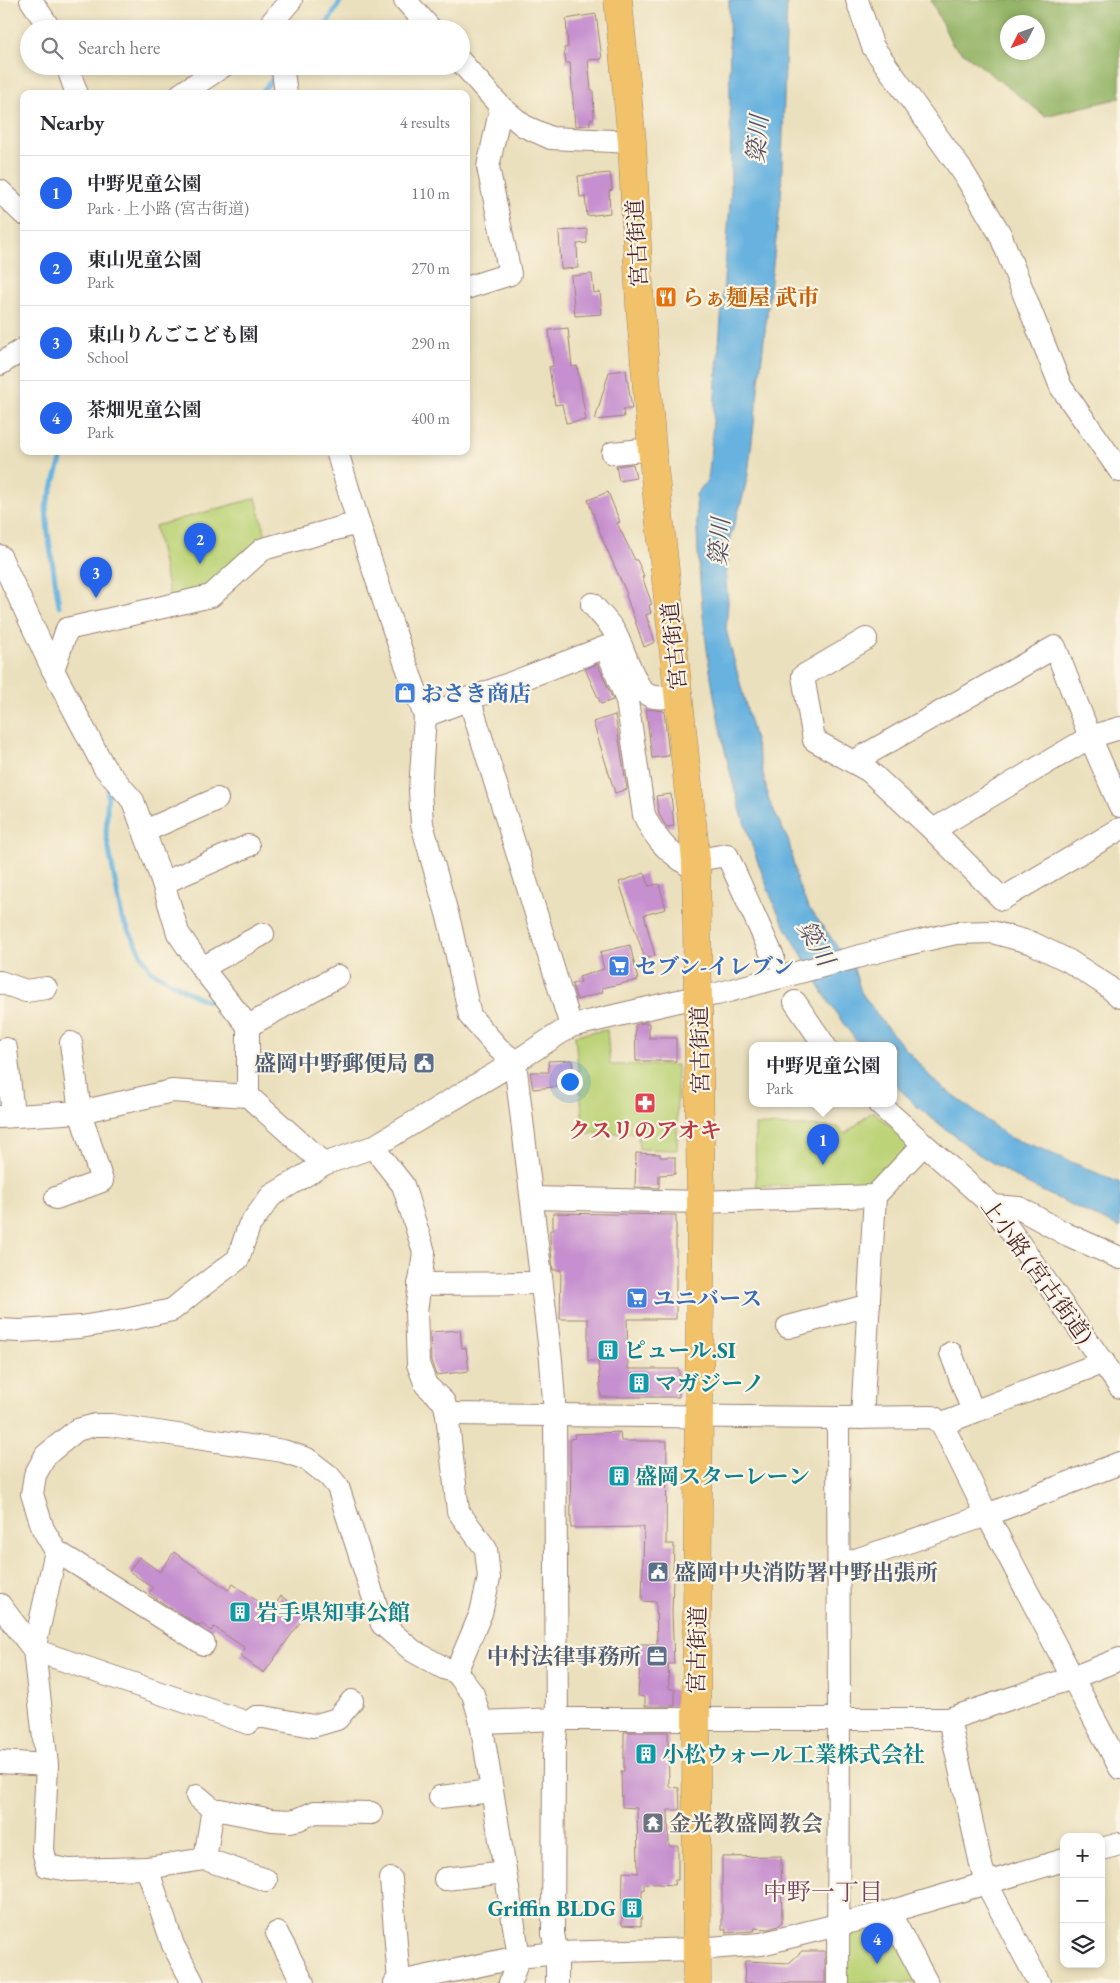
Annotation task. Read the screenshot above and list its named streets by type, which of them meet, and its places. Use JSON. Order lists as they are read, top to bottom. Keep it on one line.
{"streets":{"highway":["宮古街道"],"street":["上小路 (宮古街道)"]},"districts":["中野一丁目"],"water":["簗川"],"places":{"restaurant":["らぁ麺屋 武市"],"shop":["おさき商店"],"supermarket":["セブン-イレブン","ユニバース"],"public building":["盛岡中野郵便局","盛岡中央消防署中野出張所"],"pharmacy":["クスリのアオキ"],"building":["ピュール.SI","マガジーノ","盛岡スターレーン","岩手県知事公館","小松ウォール工業株式会社","Griffin BLDG"],"office":["中村法律事務所"],"temple":["金光教盛岡教会"]},"north":"bottom left","page":{"search":"Search here","heading":["Nearby","4 results"],"list":[{"mark":"1","name":"中野児童公園","note":"Park · 上小路 (宮古街道)","value":"110 m"},{"mark":"2","name":"東山児童公園","note":"Park","value":"270 m"},{"mark":"3","name":"東山りんごこども園","note":"School","value":"290 m"},{"mark":"4","name":"茶畑児童公園","note":"Park","value":"400 m"}],"pins":["2","3","1","4"],"popup":["中野児童公園","Park"],"map_buttons":["+","−"]}}
